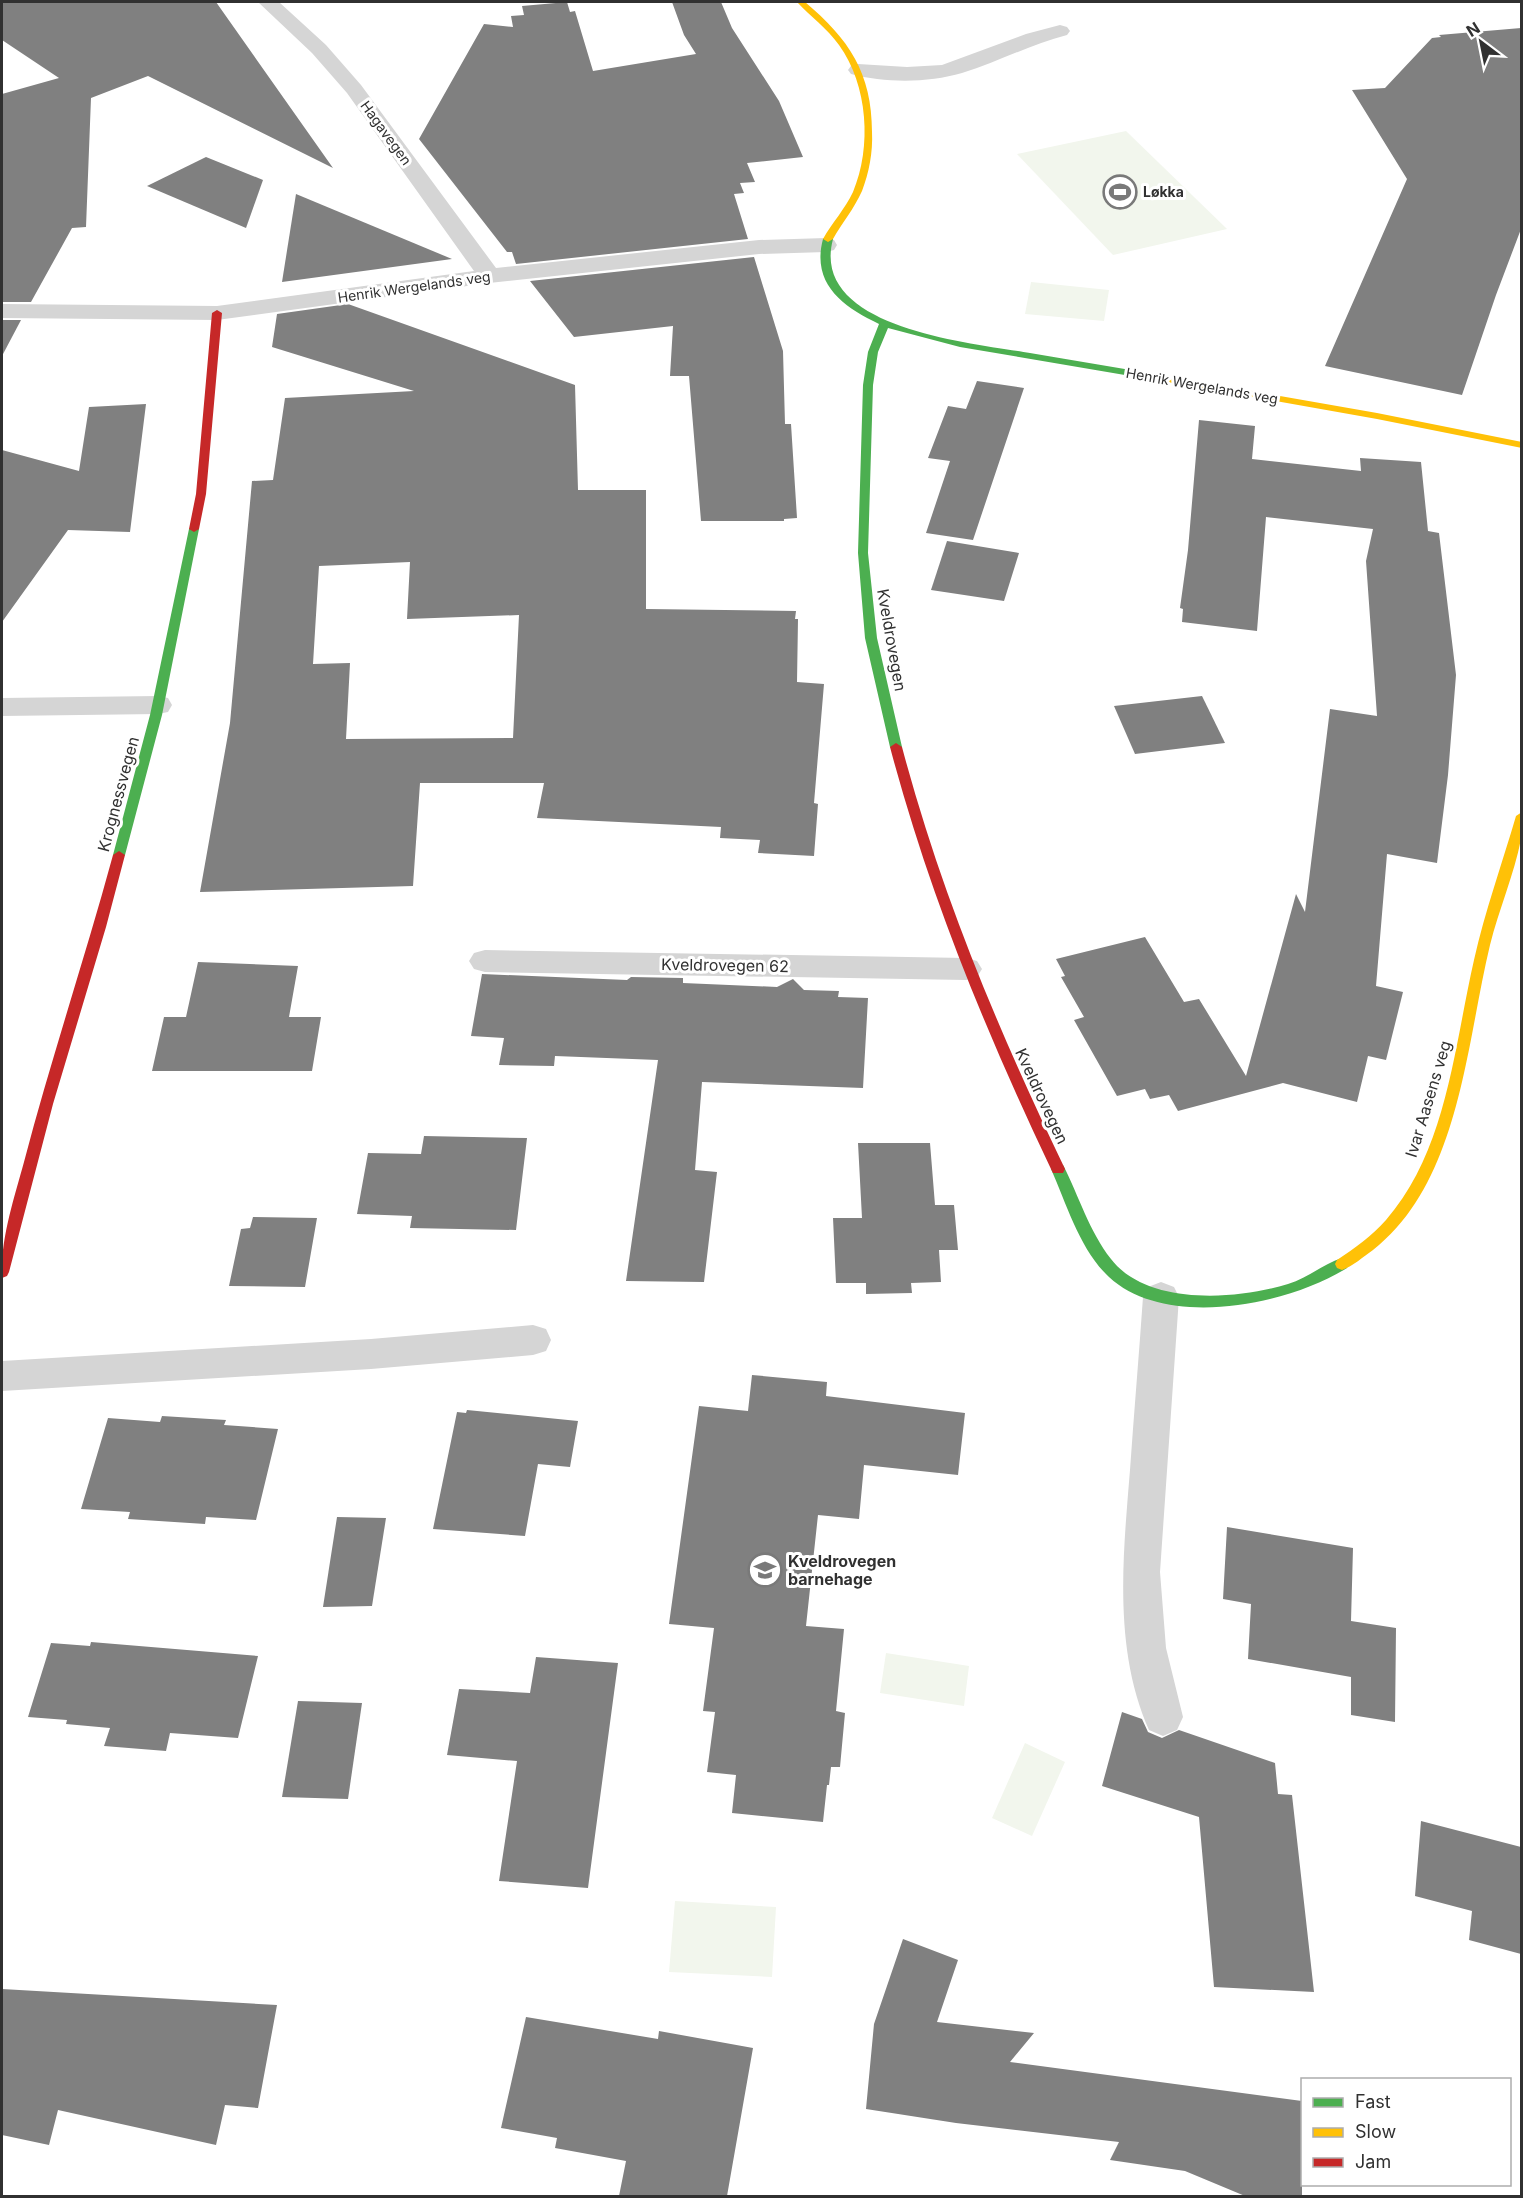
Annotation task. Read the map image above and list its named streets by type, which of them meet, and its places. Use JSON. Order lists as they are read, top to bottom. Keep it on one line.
{"streets":{"street":["Hagavegen","Henrik Wergelands veg","Kveldrovegen","Krognessvegen","Kveldrovegen 62","Ivar Aasens veg"]},"crossings":[["Hagavegen","Henrik Wergelands veg"],["Henrik Wergelands veg","Kveldrovegen"],["Henrik Wergelands veg","Krognessvegen"],["Kveldrovegen","Kveldrovegen 62"],["Kveldrovegen","Ivar Aasens veg"]],"places":{"sports":["Løkka"],"school or university":["Kveldrovegen barnehage"]},"legend":["Fast","Slow","Jam"],"north":"top left"}
